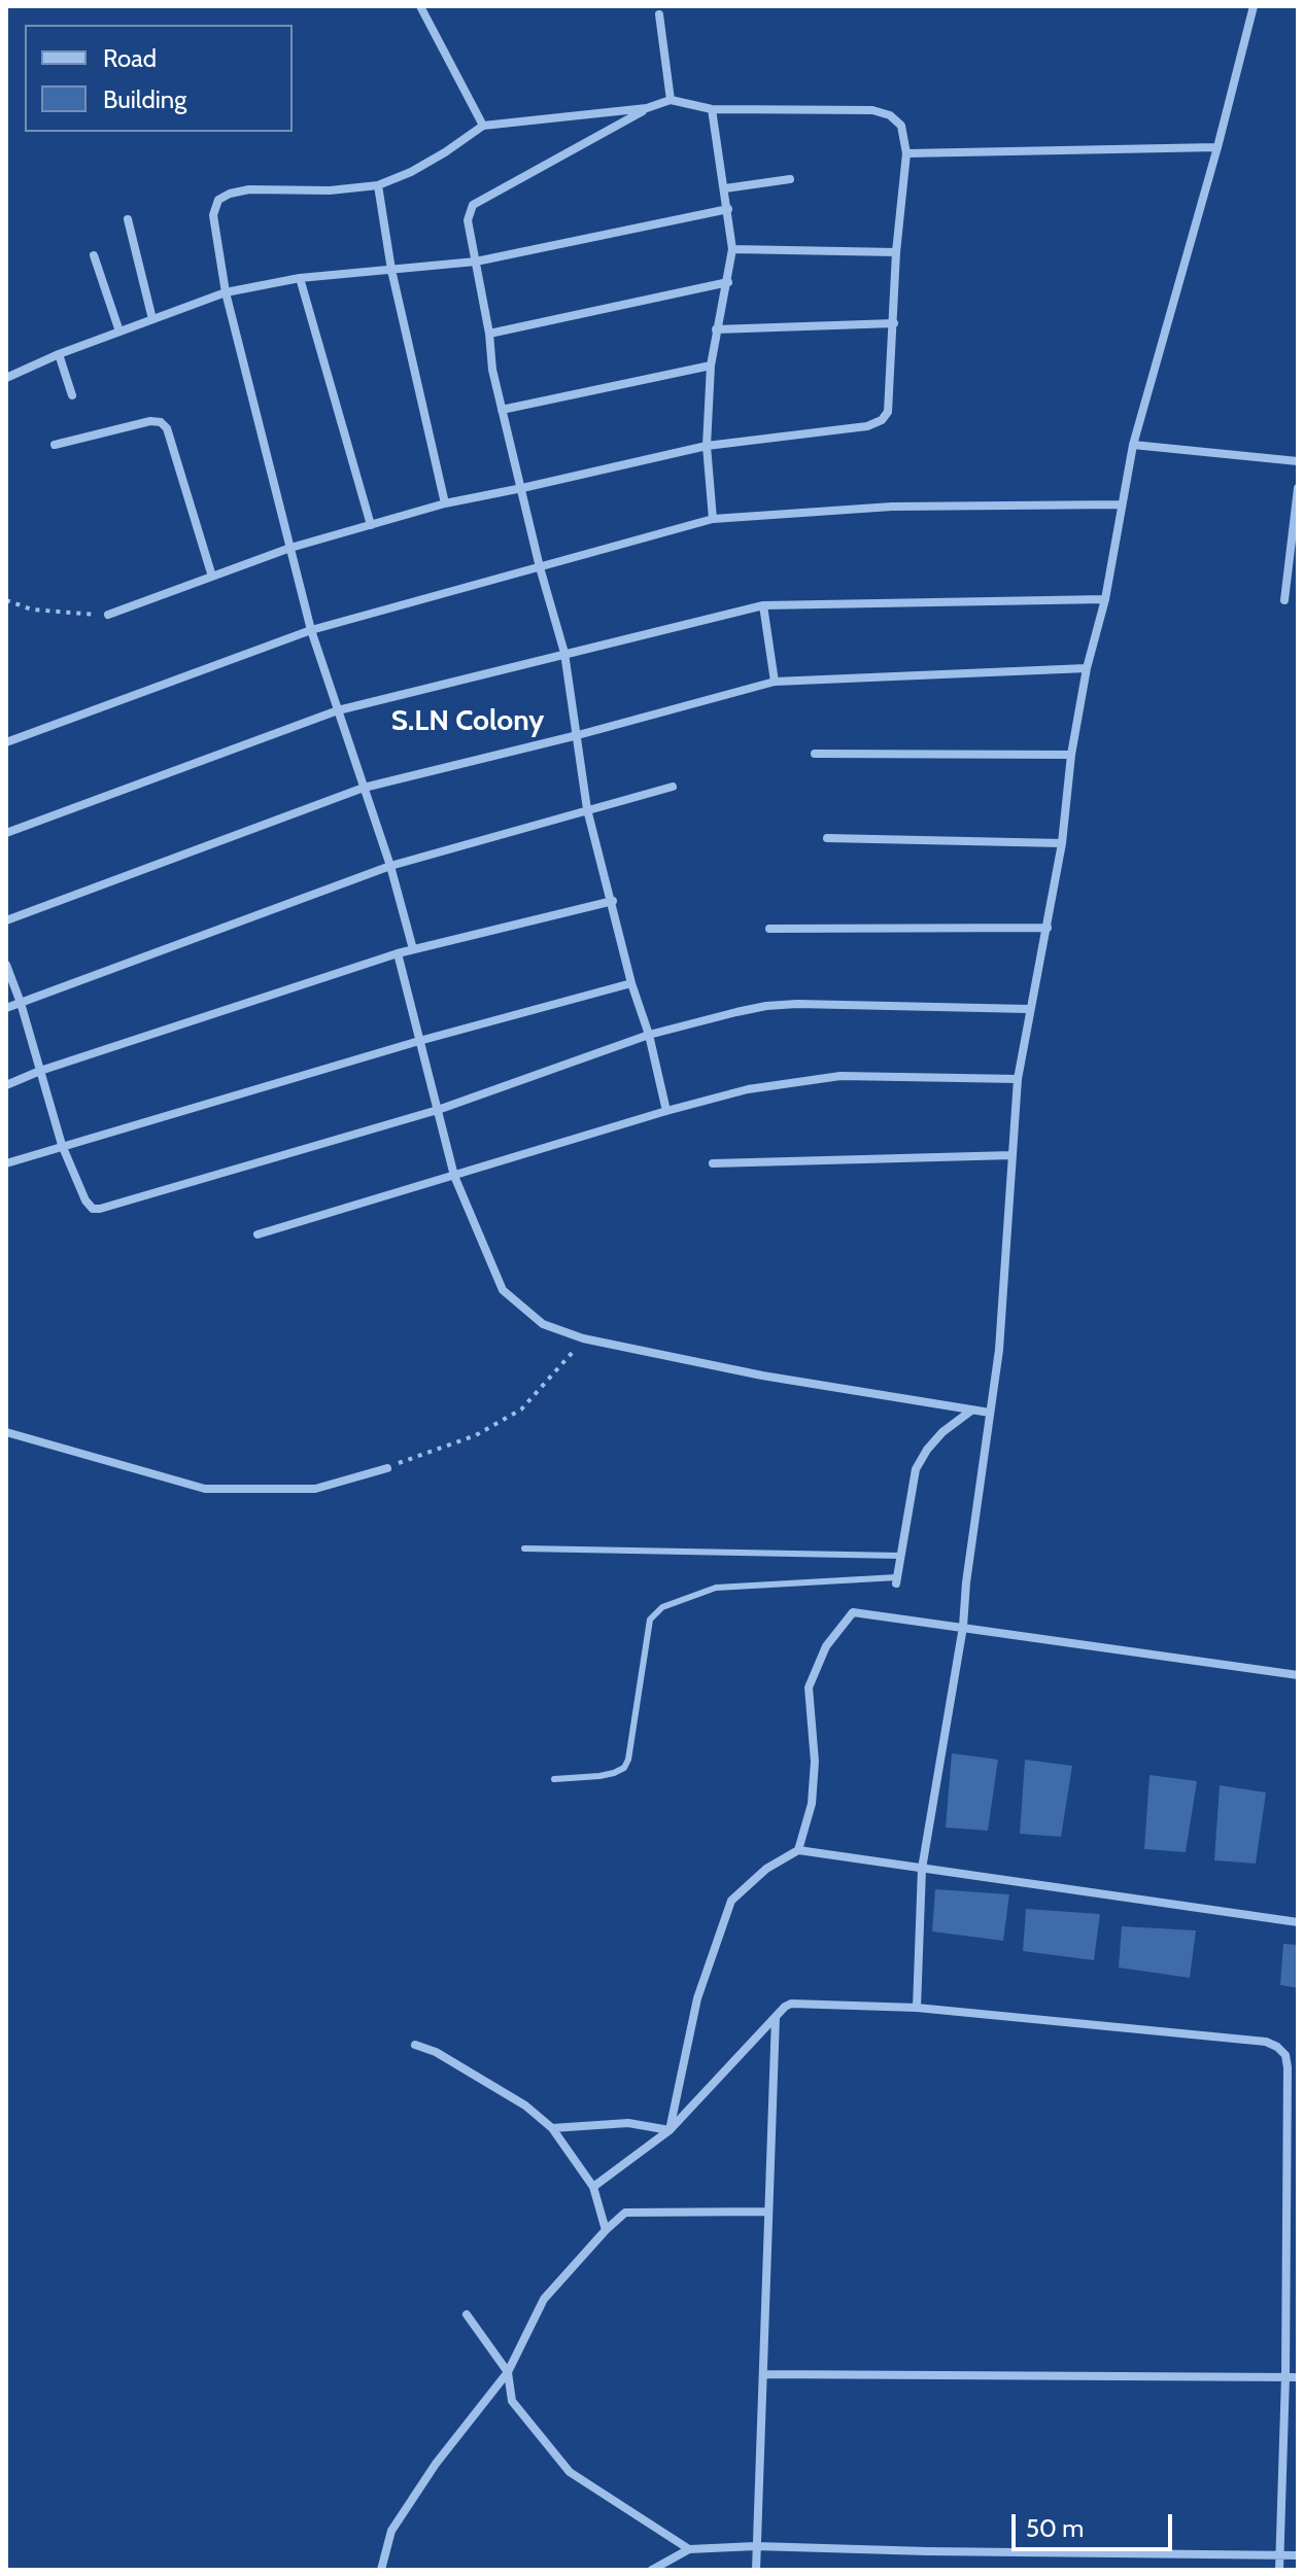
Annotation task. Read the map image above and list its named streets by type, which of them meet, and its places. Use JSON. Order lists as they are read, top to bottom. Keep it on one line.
{"districts":["S.LN Colony"],"legend":["Road","Building"],"scale_bar":"50 m"}
